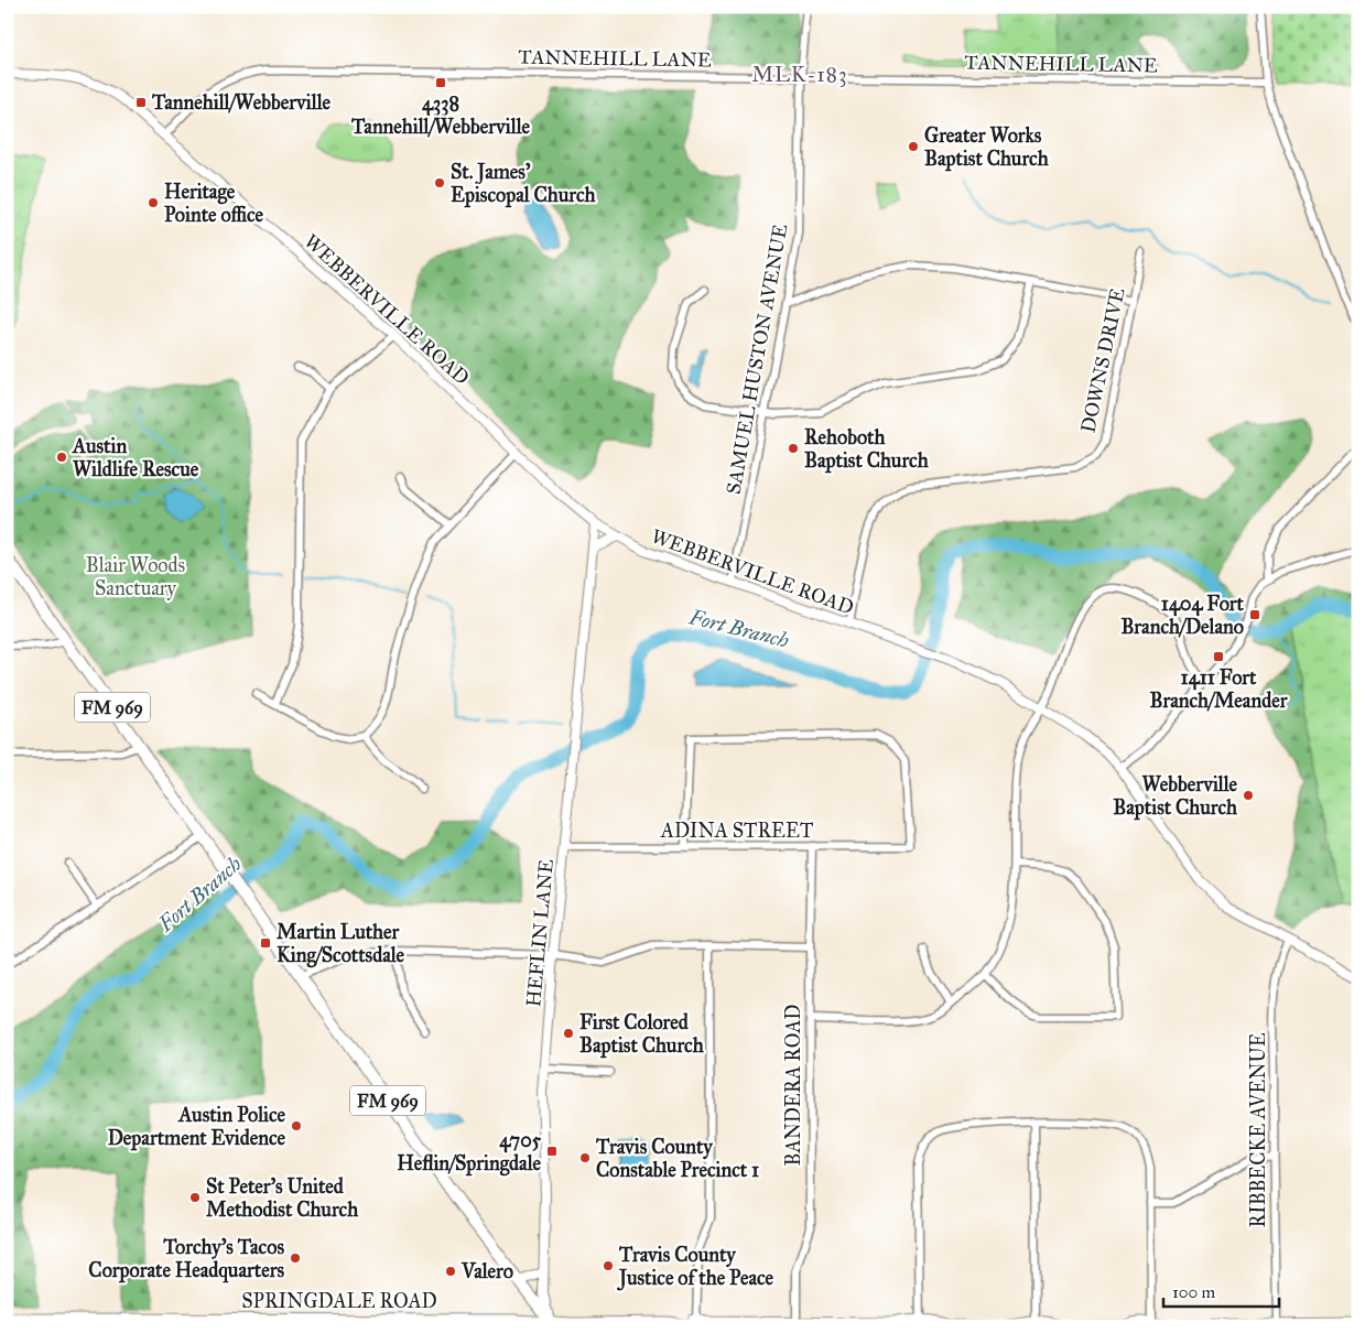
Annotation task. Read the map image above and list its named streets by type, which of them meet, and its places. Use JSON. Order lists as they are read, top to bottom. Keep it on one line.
{"streets":{"main road":["FM 969","SPRINGDALE ROAD"],"street":["TANNEHILL LANE","WEBBERVILLE ROAD","SAMUEL HUSTON AVENUE","DOWNS DRIVE","ADINA STREET","HEFLIN LANE","BANDERA ROAD","RIBBECKE AVENUE"]},"crossings":[["TANNEHILL LANE","WEBBERVILLE ROAD"],["TANNEHILL LANE","SAMUEL HUSTON AVENUE"],["WEBBERVILLE ROAD","SAMUEL HUSTON AVENUE"],["WEBBERVILLE ROAD","DOWNS DRIVE"],["WEBBERVILLE ROAD","HEFLIN LANE"],["WEBBERVILLE ROAD","RIBBECKE AVENUE"],["FM 969","HEFLIN LANE"],["FM 969","SPRINGDALE ROAD"],["ADINA STREET","HEFLIN LANE"],["ADINA STREET","BANDERA ROAD"],["HEFLIN LANE","SPRINGDALE ROAD"],["BANDERA ROAD","SPRINGDALE ROAD"]],"districts":["MLK-183"],"water":["Fort Branch"],"parks":["Blair Woods Sanctuary"],"places":{"transit":["4338 Tannehill/Webberville","Tannehill/Webberville","1404 Fort Branch/Delano","1411 Fort Branch/Meander","Martin Luther King/Scottsdale","4705 Heflin/Springdale"],"other":["Greater Works Baptist Church","St. James' Episcopal Church","Heritage Pointe office","Rehoboth Baptist Church","Austin Wildlife Rescue","Webberville Baptist Church","First Colored Baptist Church","Austin Police Department Evidence","Travis County Constable Precinct 1","St Peter's United Methodist Church","Torchy's Tacos Corporate Headquarters","Travis County Justice of the Peace","Valero"]},"scale_bar":"100 m"}
